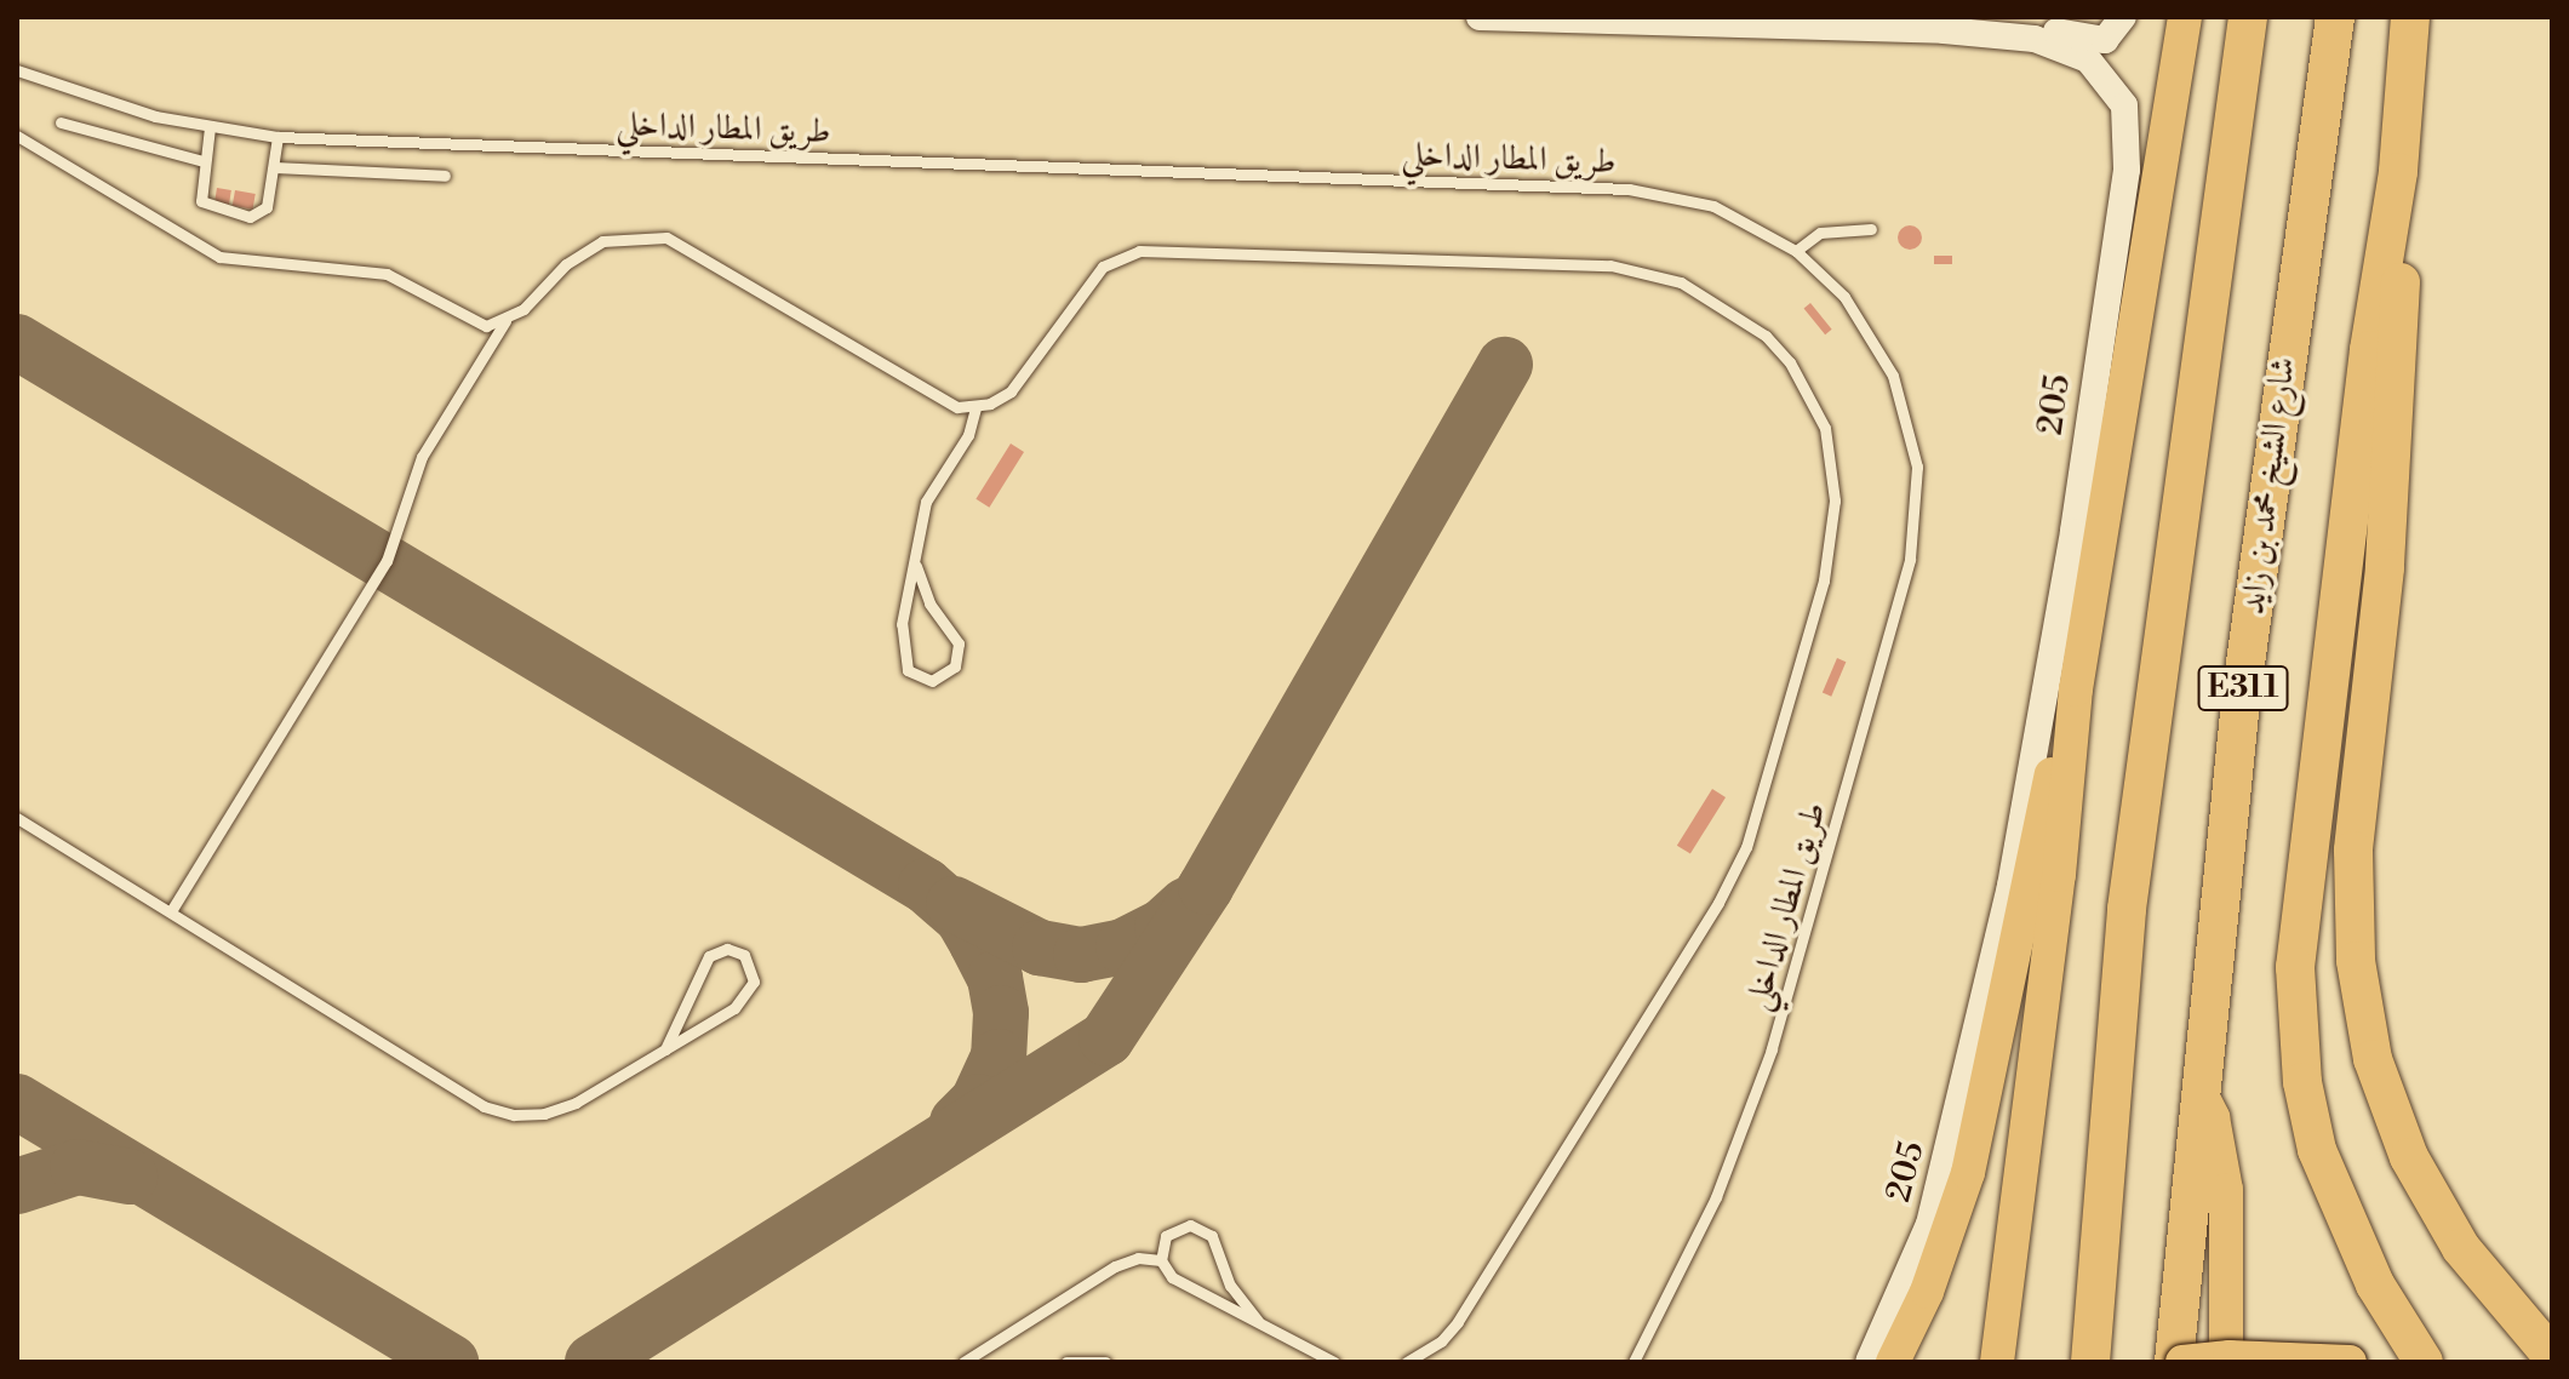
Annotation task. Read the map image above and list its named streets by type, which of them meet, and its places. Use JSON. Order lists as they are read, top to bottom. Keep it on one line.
{"streets":{"highway":["شارع الشيخ محمد بن زايد","E311"],"street":["205"],"lane":["طريق المطار الداخلي"]}}
